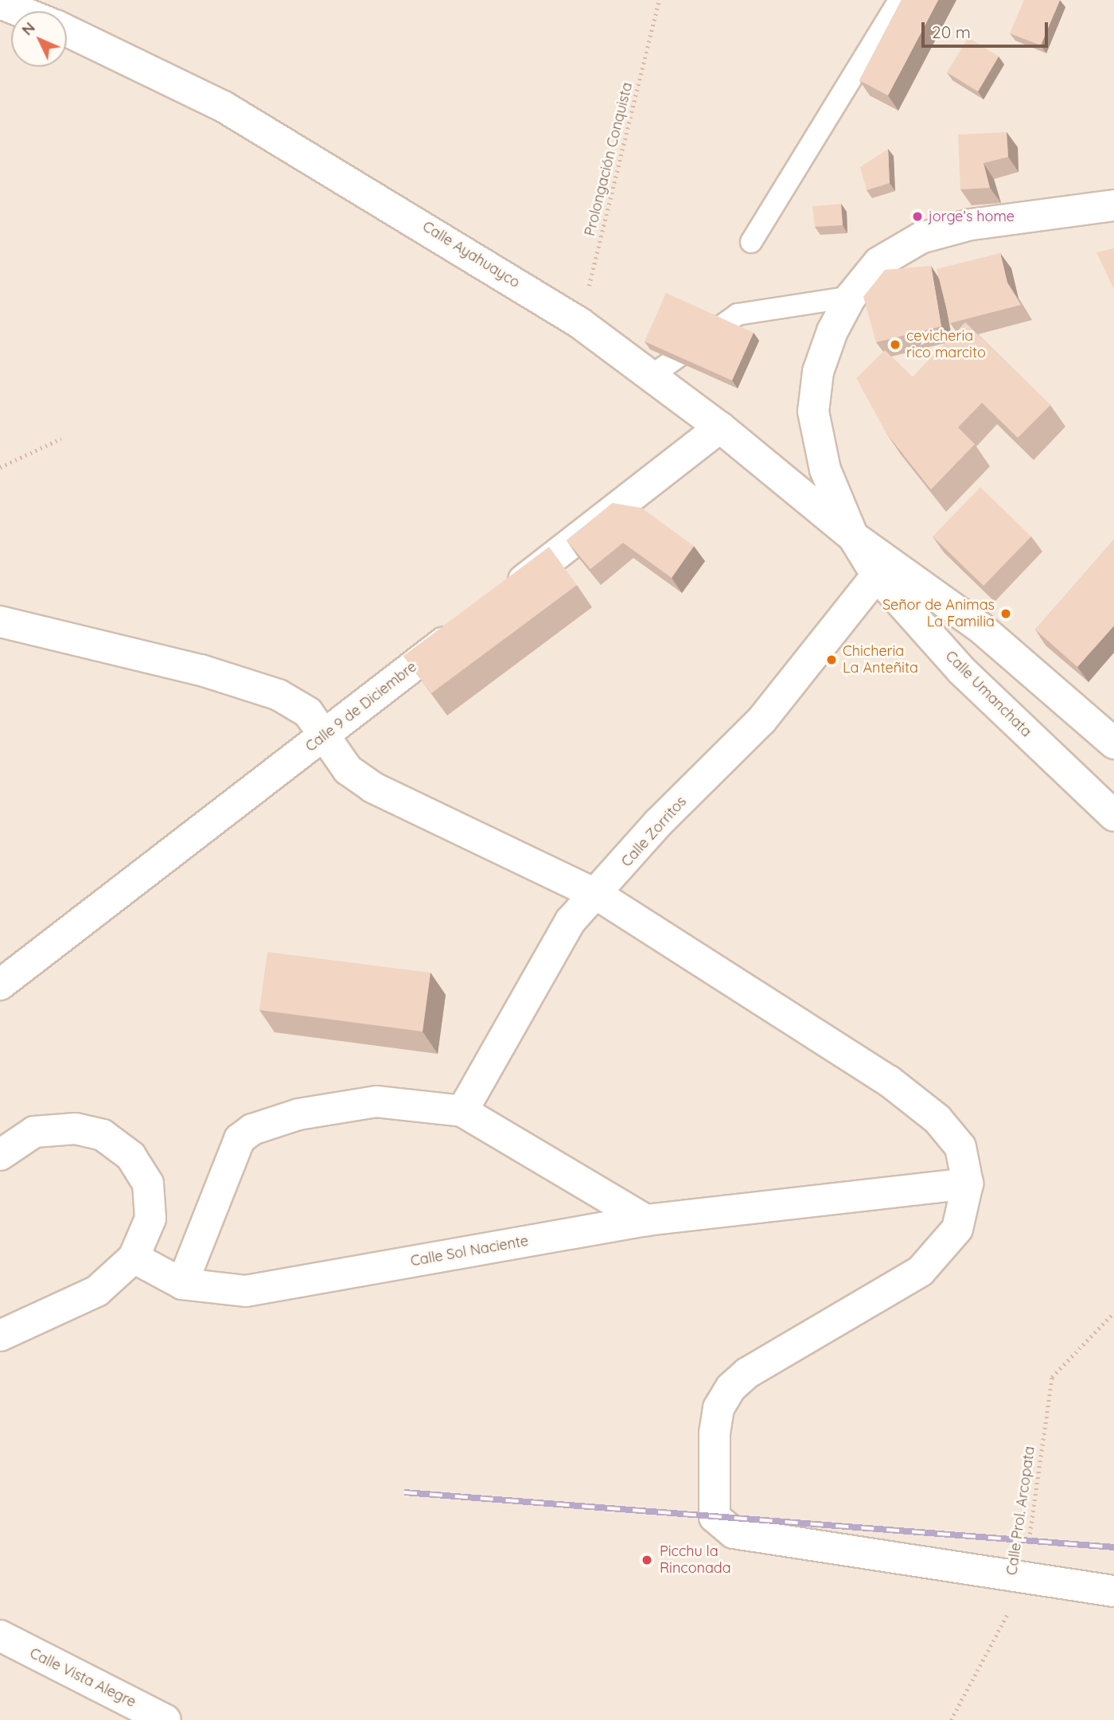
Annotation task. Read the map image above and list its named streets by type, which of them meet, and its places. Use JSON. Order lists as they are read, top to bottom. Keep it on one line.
{"streets":{"street":["Calle Ayahuayco","Calle Umanchata","Calle 9 de Diciembre","Calle Zorritos","Calle Sol Naciente","Calle Vista Alegre"],"path":["Prolongación Conquista","Calle Prol. Arcopata"]},"crossings":[["Prolongación Conquista","Calle Ayahuayco"],["Calle Ayahuayco","Calle Umanchata"],["Calle Umanchata","Calle Zorritos"]],"places":["jorge’s home","cevicheria rico marcito","Señor de Animas La Familia","Chicheria La Anteñita","Picchu la Rinconada"],"scale_bar":"20 m","north":"top left"}
